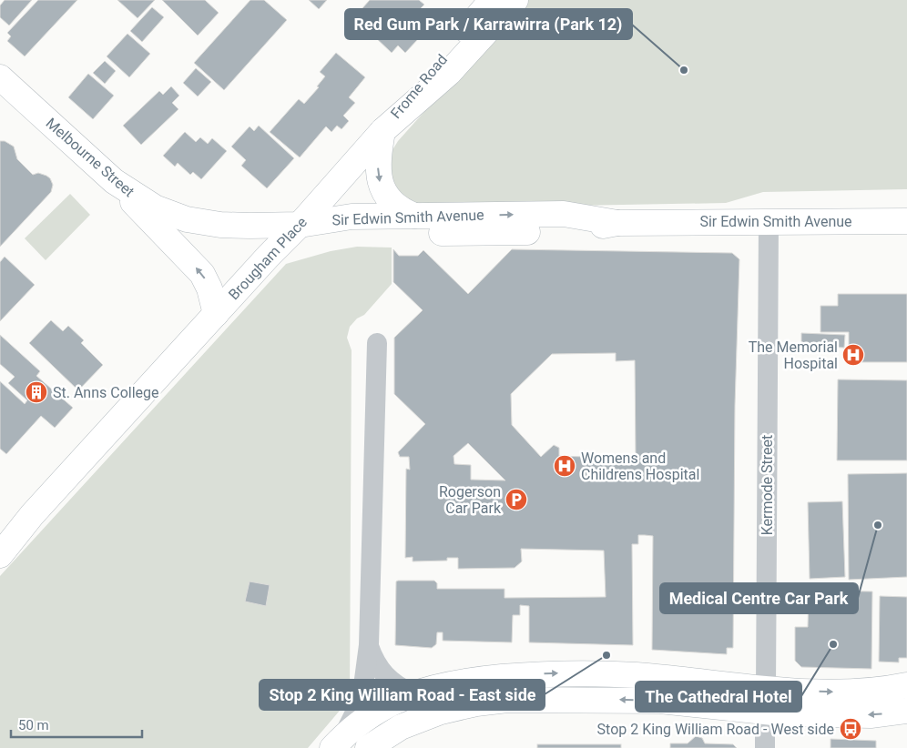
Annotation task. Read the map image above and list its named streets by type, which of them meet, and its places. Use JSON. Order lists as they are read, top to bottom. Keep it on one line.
{"streets":{"main road":["Melbourne Street","Sir Edwin Smith Avenue","Brougham Place"],"street":["Kermode Street"]},"crossings":[["Melbourne Street","Sir Edwin Smith Avenue"],["Melbourne Street","Brougham Place"],["Sir Edwin Smith Avenue","Brougham Place"],["Sir Edwin Smith Avenue","Kermode Street"]],"places":{"other":["Red Gum Park / Karrawirra (Park 12)","Medical Centre Car Park","The Cathedral Hotel","Stop 2 King William Road - East side"],"hospital":["The Memorial Hospital","Womens and Childrens Hospital"],"building":["St. Anns College"],"parking":["Rogerson Car Park"],"bus stop":["Stop 2 King William Road - West side"]},"scale_bar":"50 m"}
